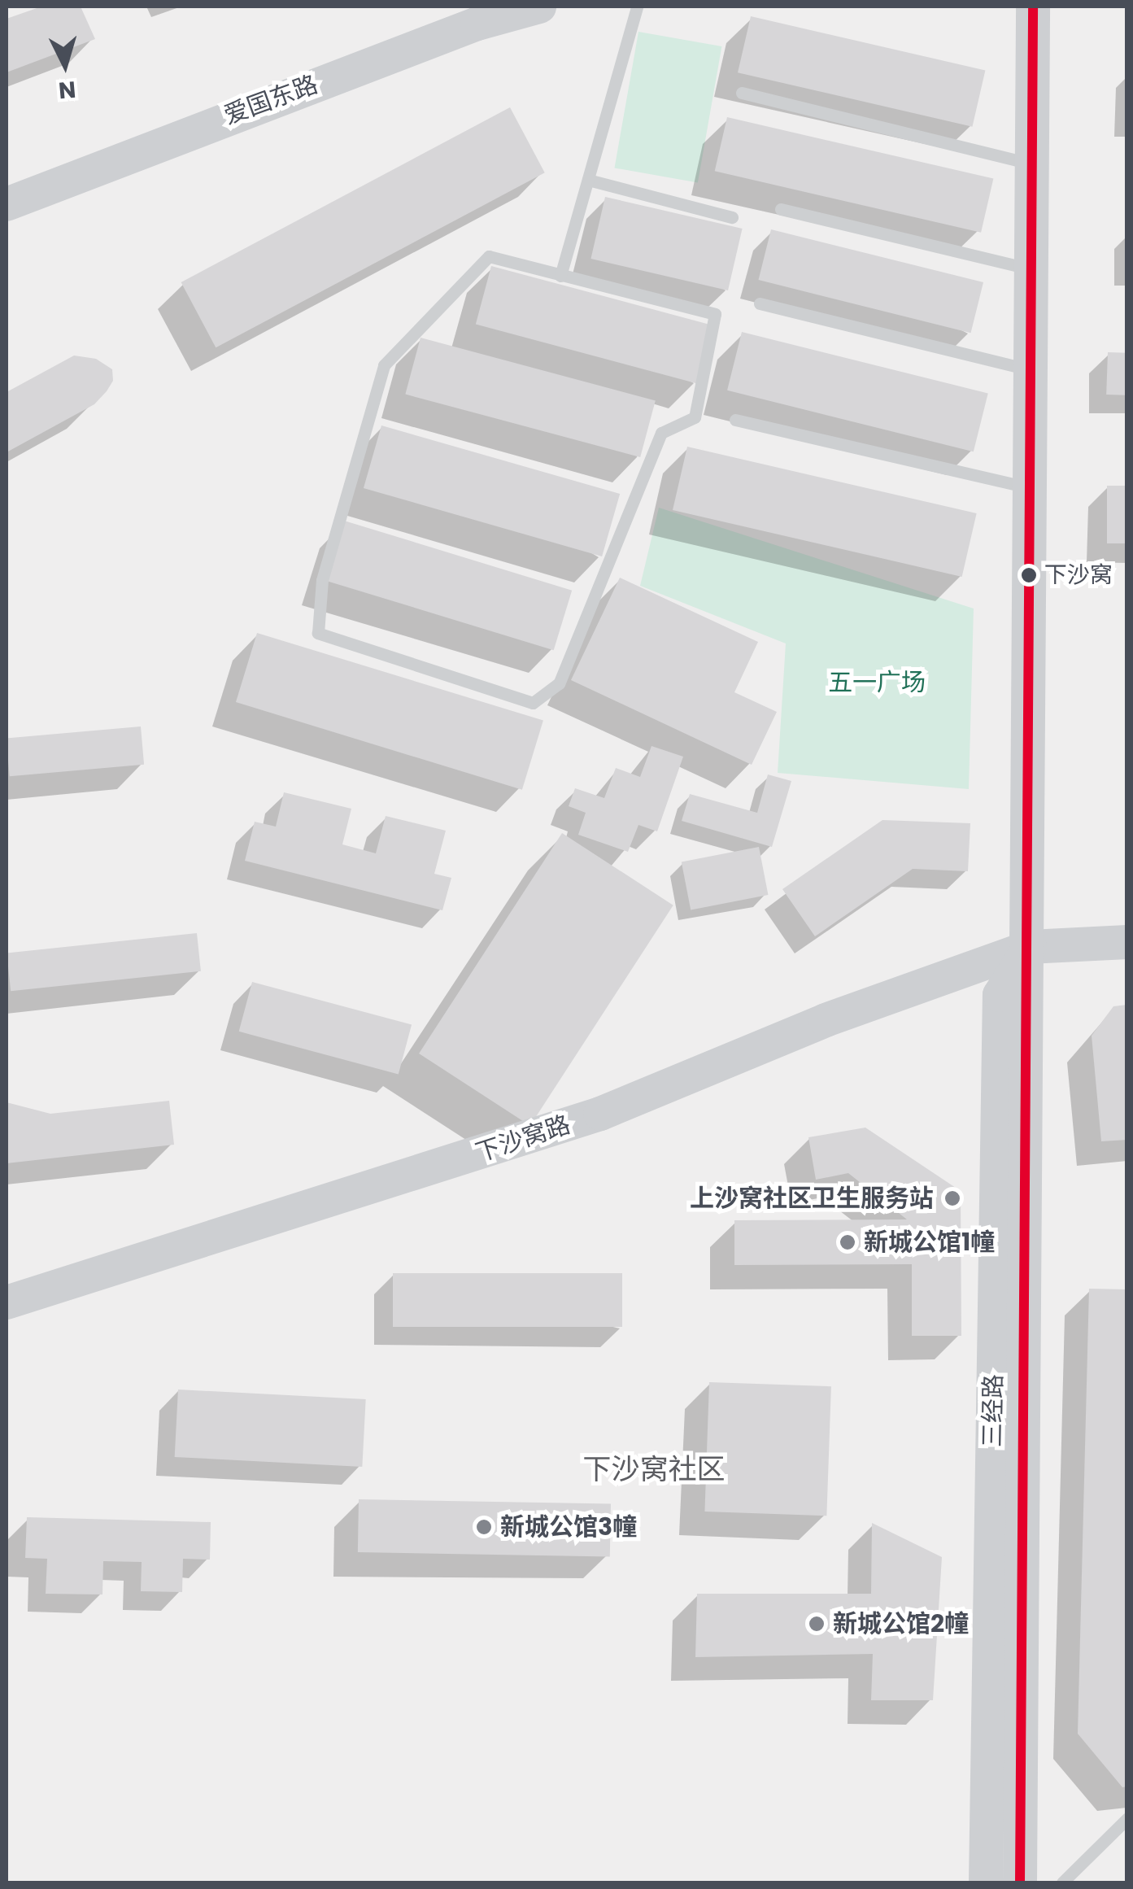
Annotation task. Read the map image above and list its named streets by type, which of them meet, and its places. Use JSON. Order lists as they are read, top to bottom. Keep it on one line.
{"streets":{"main road":["爱国东路","下沙窝路","三经路"]},"crossings":[["下沙窝路","三经路"]],"districts":["下沙窝社区"],"parks":["五一广场"],"places":["下沙窝","上沙窝社区卫生服务站","新城公馆1幢","新城公馆3幢","新城公馆2幢"],"north":"bottom"}
